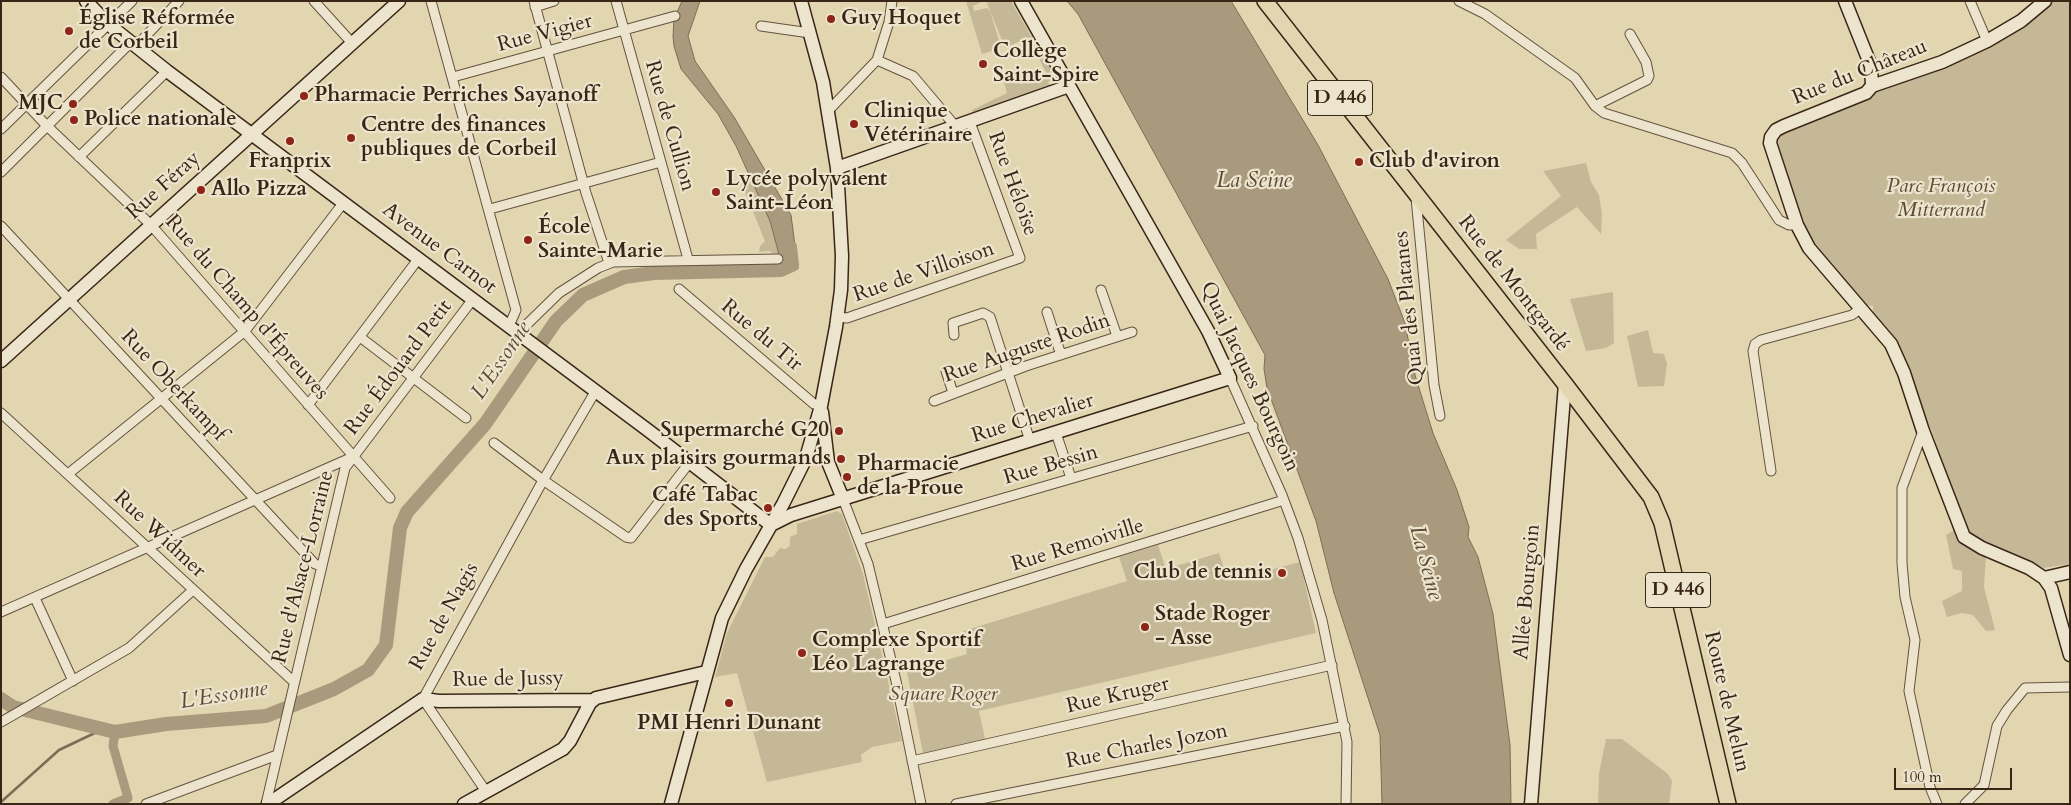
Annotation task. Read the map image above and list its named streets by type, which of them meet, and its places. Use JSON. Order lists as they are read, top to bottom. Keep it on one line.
{"streets":{"main road":["D 446","Rue de Montgardé","Route de Melun"],"street":["Rue Vigier","Rue du Château","Rue de Cullion","Rue Héloïse","Rue Féray","Avenue Carnot","Rue de Villoison","Rue du Champ d'Épreuves","Quai des Platanes","Rue du Tir","Rue Auguste Rodin","Rue Édouard Petit","Quai Jacques Bourgoin","Rue Oberkampf","Rue Chevalier","Rue Bessin","Rue Widmer","Rue Remoiville","Rue d'Alsace-Lorraine","Allée Bourgoin","Rue de Nagis","Rue de Jussy","Rue Kruger","Rue Charles Jozon"]},"crossings":[["Rue Vigier","Rue de Cullion"],["D 446","Rue de Montgardé"],["D 446","Quai des Platanes"],["Rue Héloïse","Rue de Villoison"],["Rue Féray","Avenue Carnot"],["Rue Féray","Rue du Champ d'Épreuves"],["Rue Féray","Rue Oberkampf"],["Avenue Carnot","Rue Édouard Petit"],["Avenue Carnot","Rue Chevalier"],["Avenue Carnot","Rue de Nagis"],["Rue de Montgardé","Quai des Platanes"],["Rue de Montgardé","Allée Bourgoin"],["Rue de Montgardé","Route de Melun"],["Rue du Champ d'Épreuves","Rue Édouard Petit"],["Rue du Champ d'Épreuves","Rue d'Alsace-Lorraine"],["Rue Édouard Petit","Rue d'Alsace-Lorraine"],["Quai Jacques Bourgoin","Rue Chevalier"],["Quai Jacques Bourgoin","Rue Bessin"],["Quai Jacques Bourgoin","Rue Remoiville"],["Quai Jacques Bourgoin","Rue Kruger"],["Quai Jacques Bourgoin","Rue Charles Jozon"],["Rue Oberkampf","Rue d'Alsace-Lorraine"],["Rue Widmer","Rue d'Alsace-Lorraine"],["Rue d'Alsace-Lorraine","Rue de Nagis"],["Rue de Nagis","Rue de Jussy"]],"water":["La Seine","L'Essonne"],"parks":["Parc François Mitterrand","Square Roger"],"places":["Guy Hoquet","Église Réformée de Corbeil","Collège Saint-Spire","Pharmacie Perriches Sayanoff","MJC","Police nationale","Clinique Vétérinaire","Centre des finances publiques de Corbeil","Franprix","Club d'aviron","Allo Pizza","Lycée polyvalent Saint-Léon","École Sainte-Marie","Supermarché G20","Aux plaisirs gourmands","Pharmacie de la Proue","Café Tabac des Sports","Club de tennis","Stade Roger - Asse","Complexe Sportif Léo Lagrange","PMI Henri Dunant"],"scale_bar":"100 m"}
